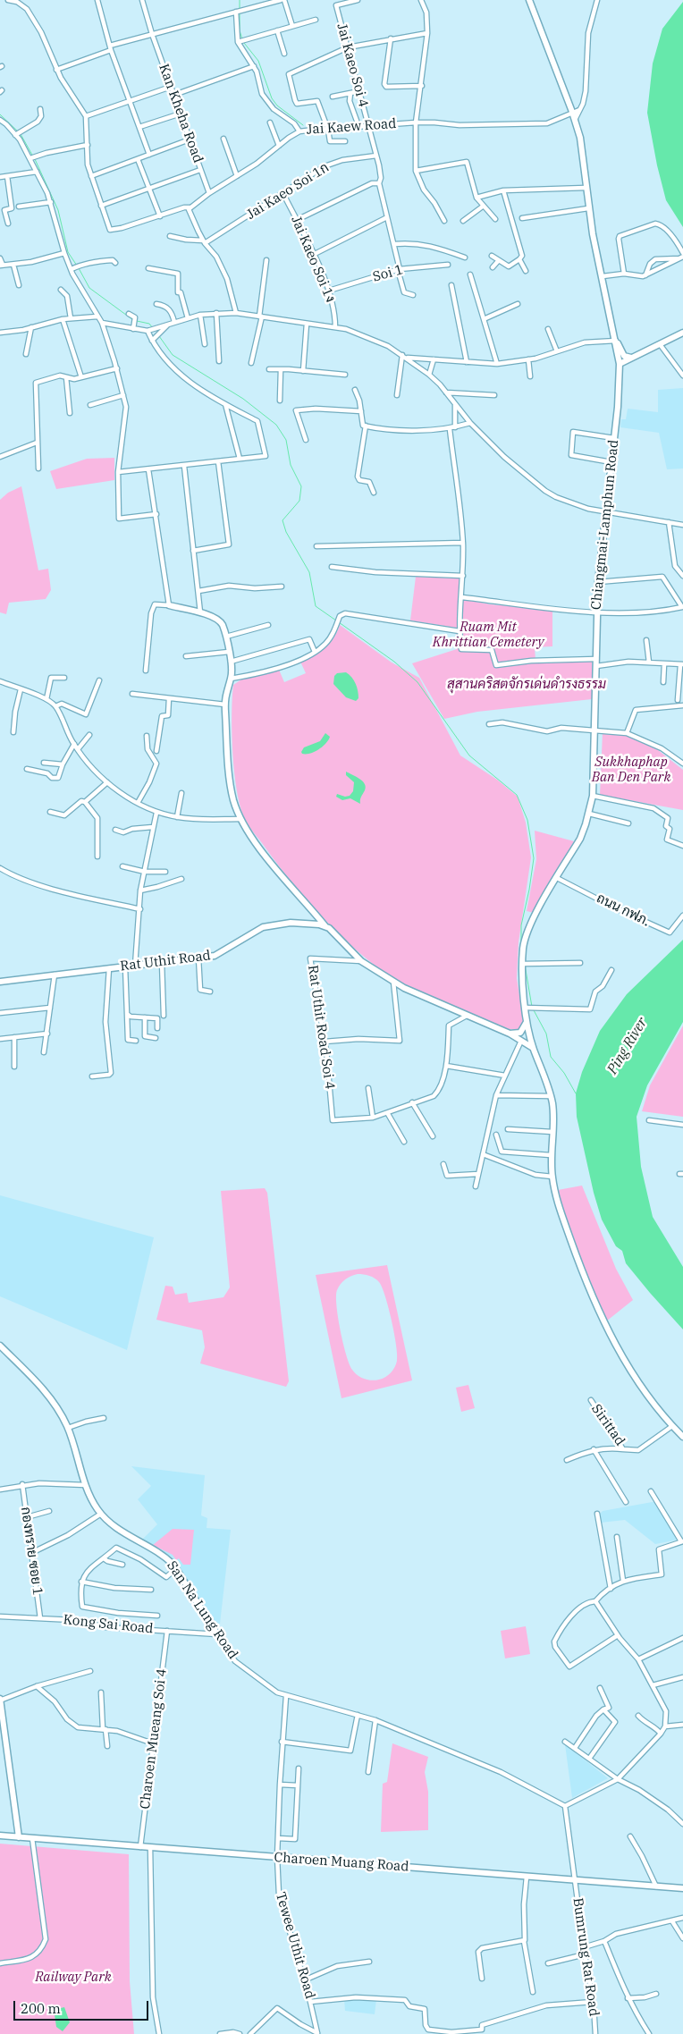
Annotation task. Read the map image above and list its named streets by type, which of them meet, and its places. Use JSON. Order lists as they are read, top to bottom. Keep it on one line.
{"streets":{"main road":["Chiangmai-Lamphun Road","Rat Uthit Road","San Na Lung Road","Charoen Muang Road"],"street":["Jai Kaeo Soi 4","Kan Kheha Road","Jai Kaew Road","Jai Kaeo Soi 1ก","Jai Kaeo Soi 1ง","Soi 1","ถนน กฟภ.","Rat Uthit Road Soi 4","Sirittad","กองทราย ซอย 1","Kong Sai Road","Charoen Mueang Soi 4","Tewee Uthit Road","Bumrung Rat Road"]},"crossings":[["Jai Kaeo Soi 4","Jai Kaew Road"],["Jai Kaeo Soi 4","Jai Kaeo Soi 1ก"],["Jai Kaeo Soi 4","Soi 1"],["Kan Kheha Road","Jai Kaew Road"],["Jai Kaew Road","Chiangmai-Lamphun Road"],["Jai Kaeo Soi 1ก","Jai Kaeo Soi 1ง"],["Jai Kaeo Soi 1ง","Soi 1"],["Chiangmai-Lamphun Road","ถนน กฟภ."],["Chiangmai-Lamphun Road","Sirittad"],["กองทราย ซอย 1","Kong Sai Road"],["San Na Lung Road","Kong Sai Road"],["San Na Lung Road","Tewee Uthit Road"],["San Na Lung Road","Bumrung Rat Road"],["Kong Sai Road","Charoen Mueang Soi 4"],["Charoen Mueang Soi 4","Charoen Muang Road"],["Charoen Muang Road","Tewee Uthit Road"],["Charoen Muang Road","Bumrung Rat Road"]],"water":["Ping River"],"parks":["Ruam Mit Khrittian Cemetery","สุสานคริสตจักรเด่นดำรงธรรม","Sukkhaphap Ban Den Park","Railway Park"],"scale_bar":"200 m"}
